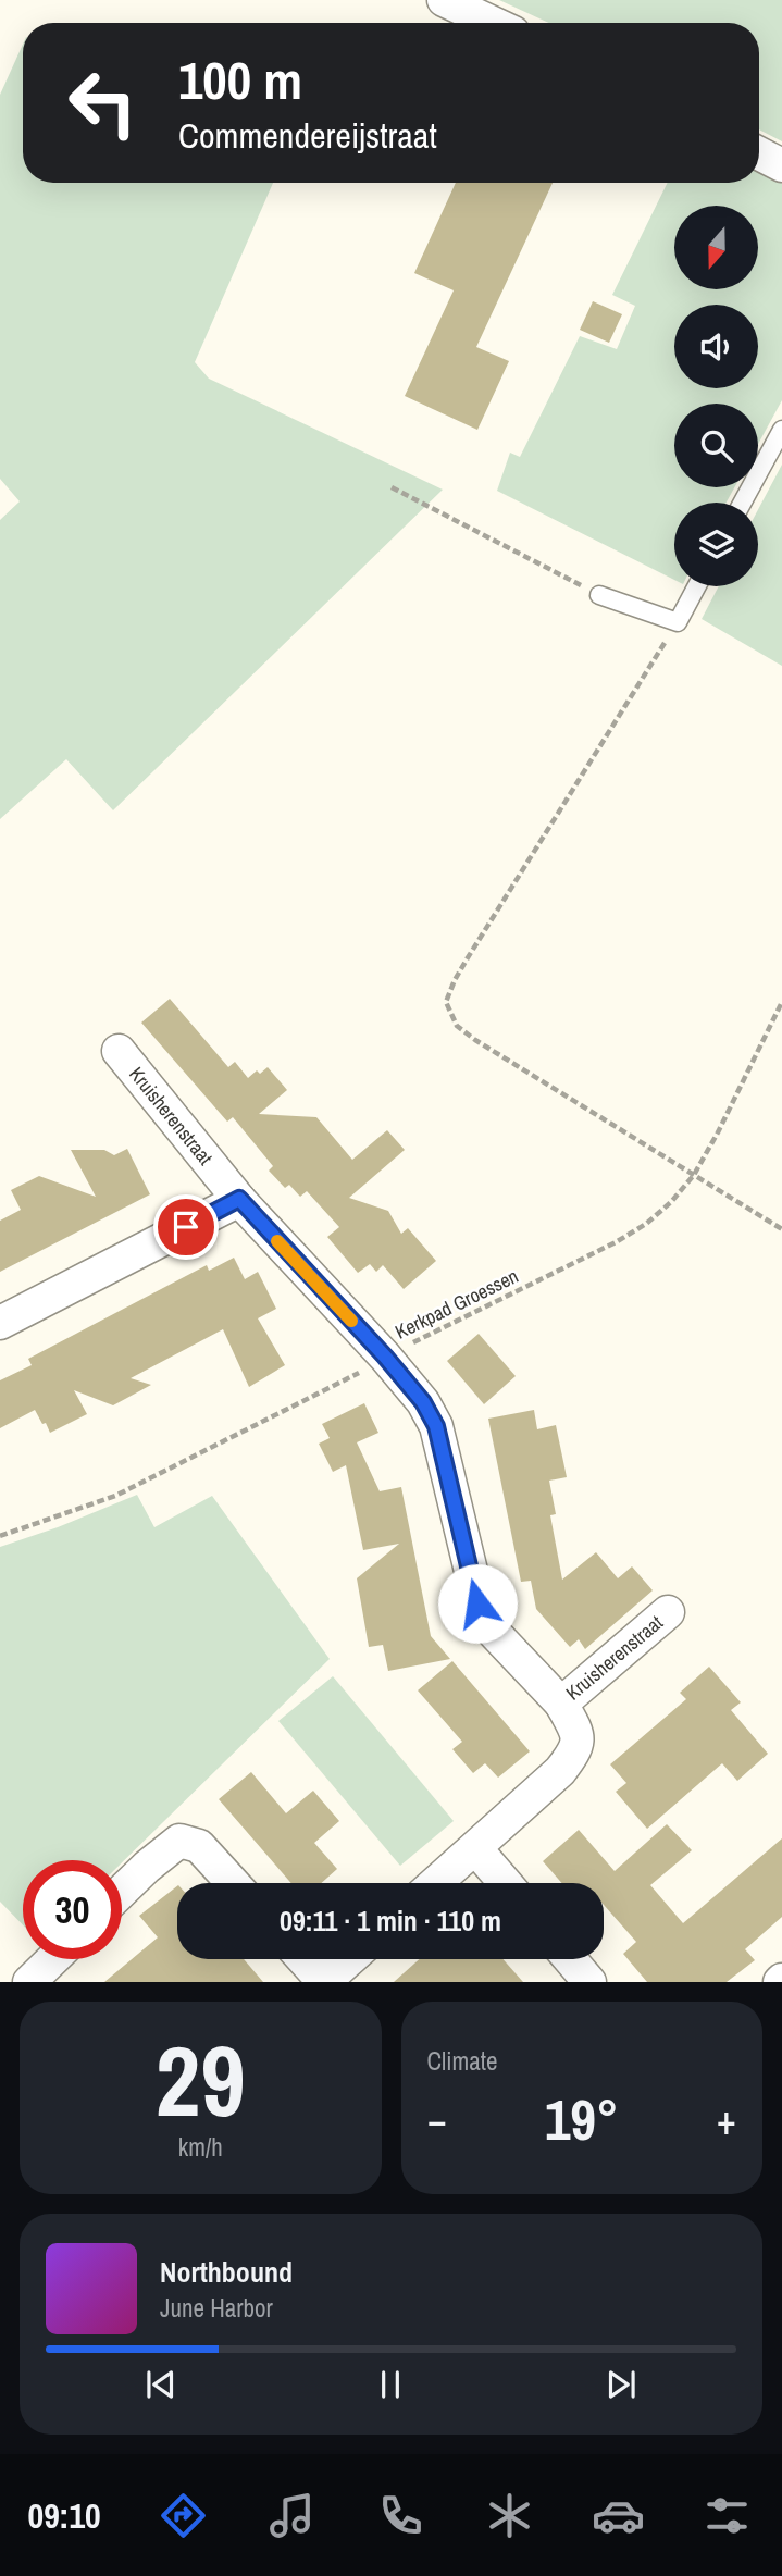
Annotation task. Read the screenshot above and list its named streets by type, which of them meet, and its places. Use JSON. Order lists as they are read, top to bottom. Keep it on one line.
{"streets":{"street":["Kruisherenstraat"],"path":["Kerkpad Groessen"]},"crossings":[["Kruisherenstraat","Kerkpad Groessen"]],"north":"bottom","page":{"turn":["100 m","Commendereijstraat"],"limit":"30","trip":"09:11 · 1 min · 110 m","tile":[["29","km/h"],"Climate"],"heat":["−","19°","+"],"song":["Northbound","June Harbor"],"tabs":"09:10"}}
